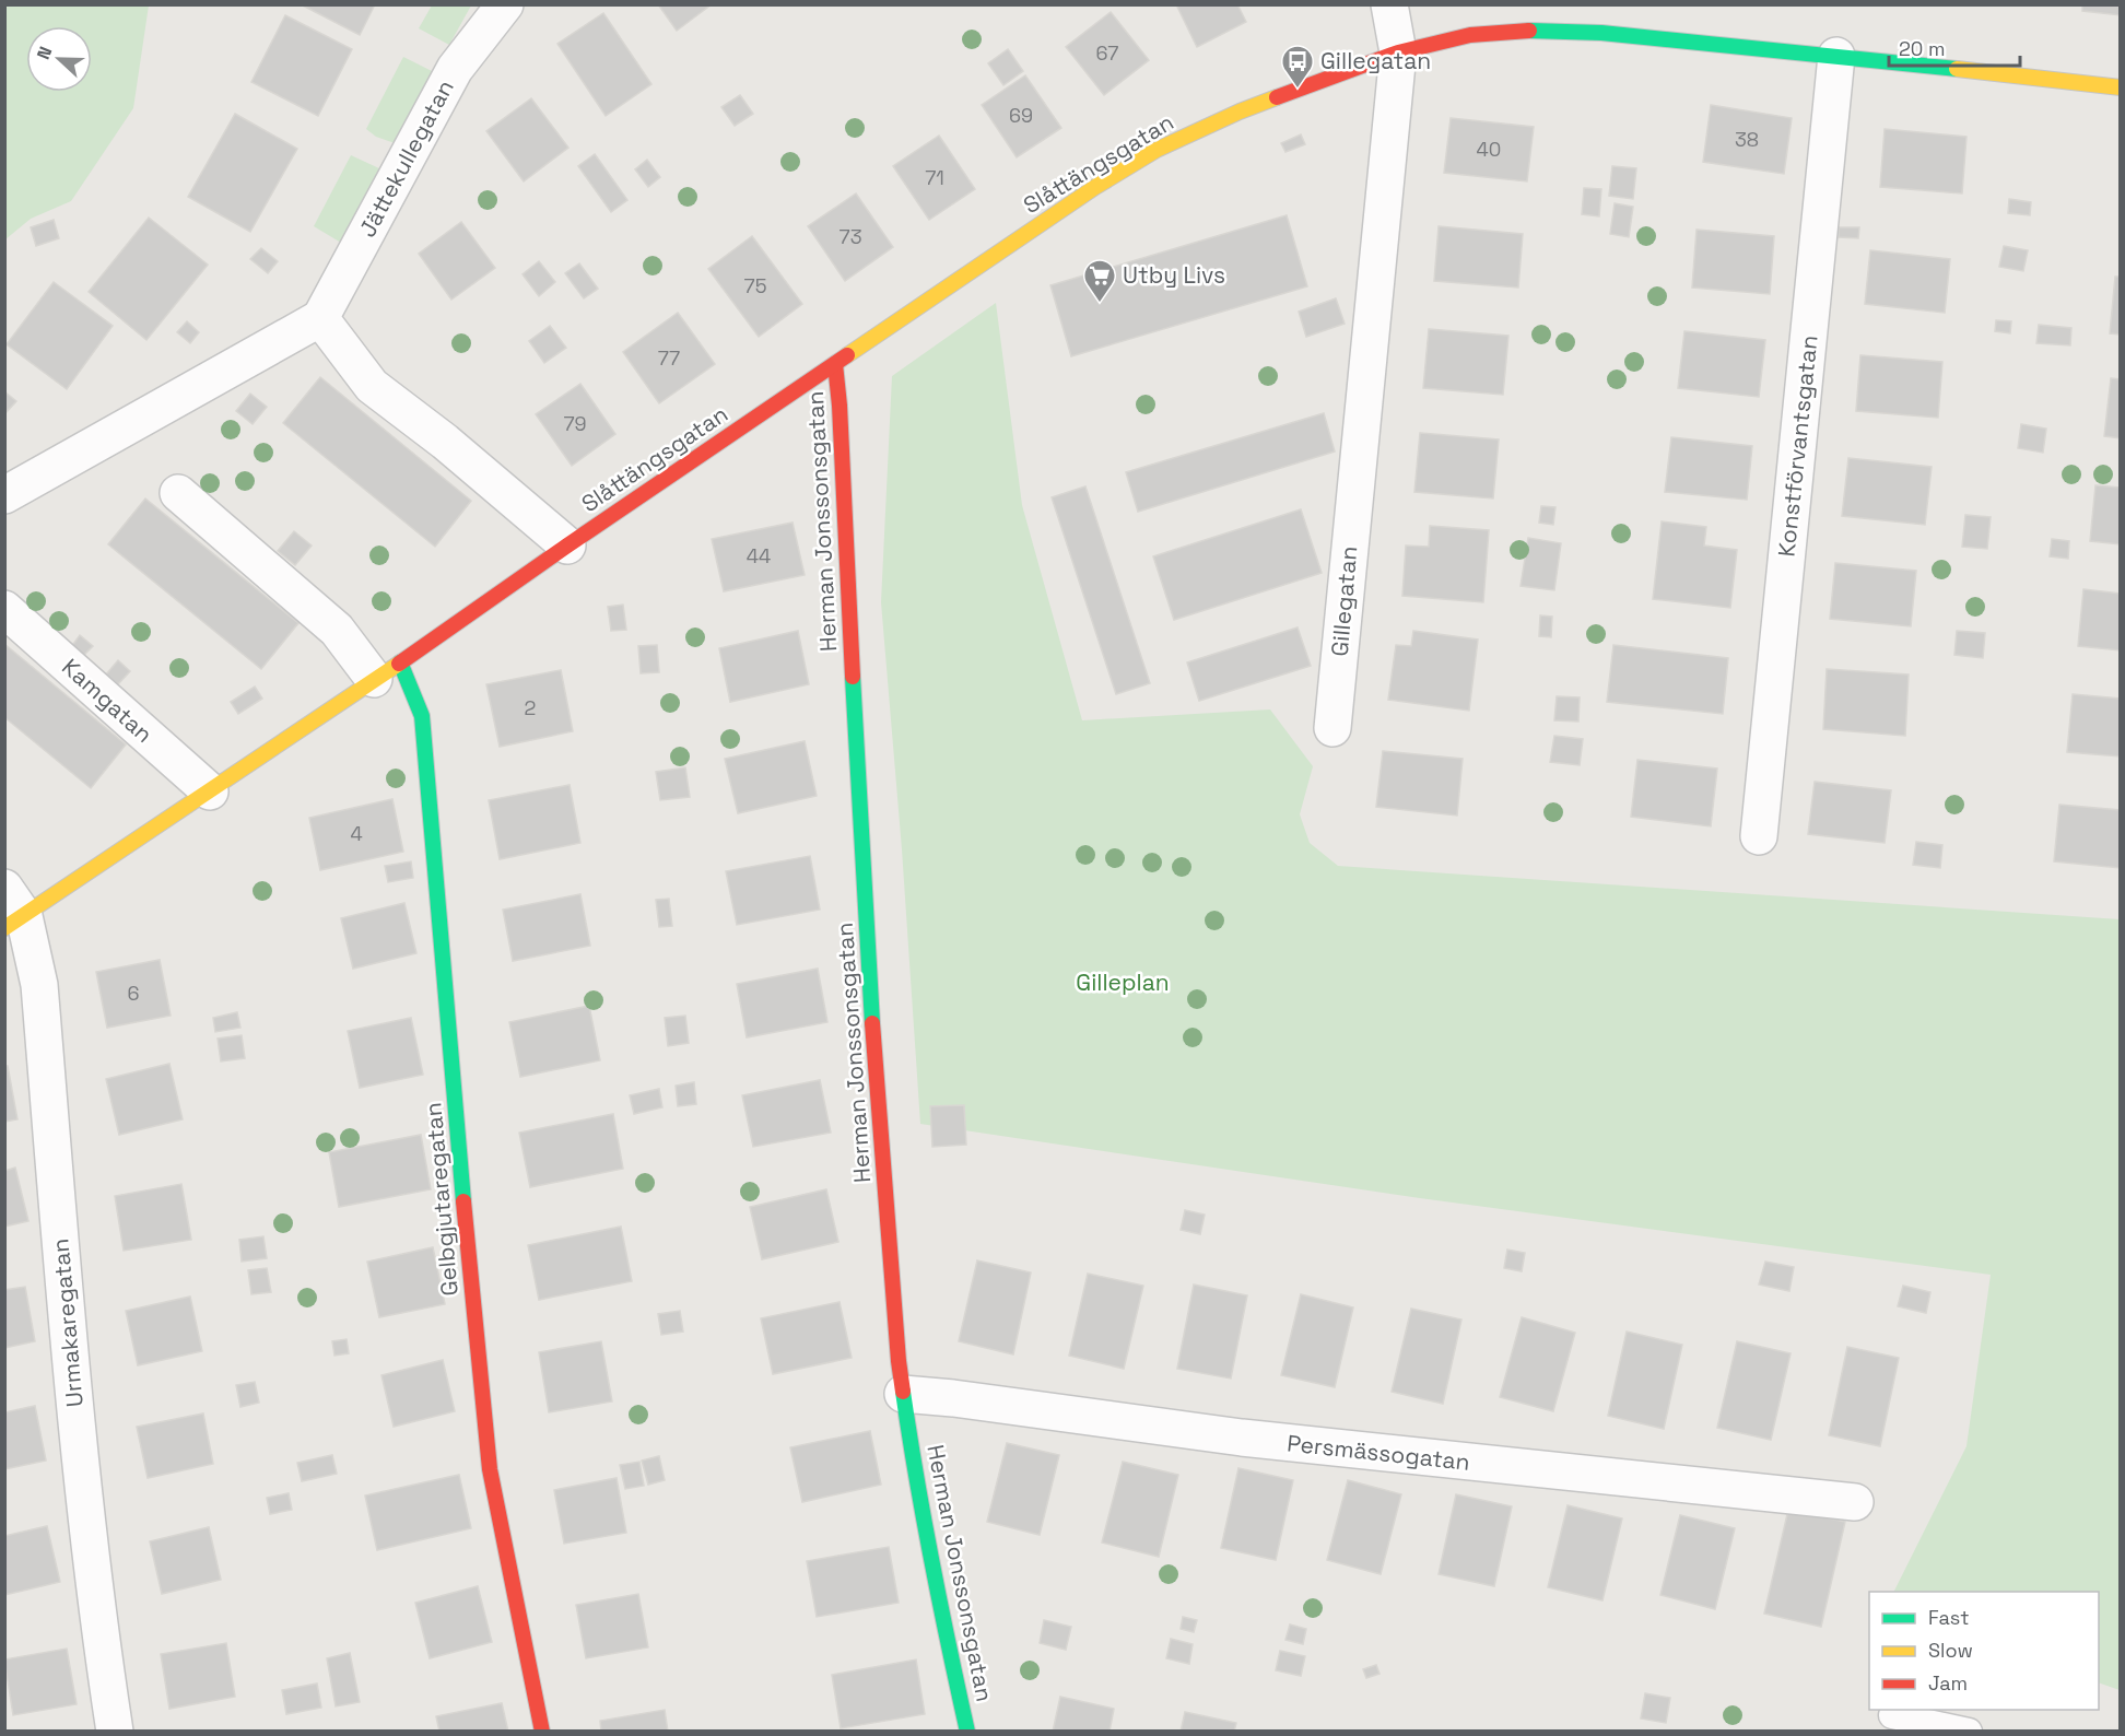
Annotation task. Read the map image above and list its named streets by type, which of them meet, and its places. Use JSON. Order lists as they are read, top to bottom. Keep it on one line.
{"streets":{"street":["Jättekullegatan","Slåttängsgatan","Konstförvantsgatan","Herman Jonssonsgatan","Gillegatan","Kamgatan","Gelbgjutaregatan","Urmakaregatan","Persmässogatan"]},"crossings":[["Slåttängsgatan","Konstförvantsgatan"],["Slåttängsgatan","Herman Jonssonsgatan"],["Slåttängsgatan","Gillegatan"],["Herman Jonssonsgatan","Persmässogatan"]],"parks":["Gilleplan"],"places":{"bus stop":["Gillegatan"],"supermarket":["Utby Livs"]},"house_numbers":["67","69","38","40","71","73","75","77","79","44","2","4","6"],"legend":["Fast","Slow","Jam"],"scale_bar":"20 m","north":"left"}
